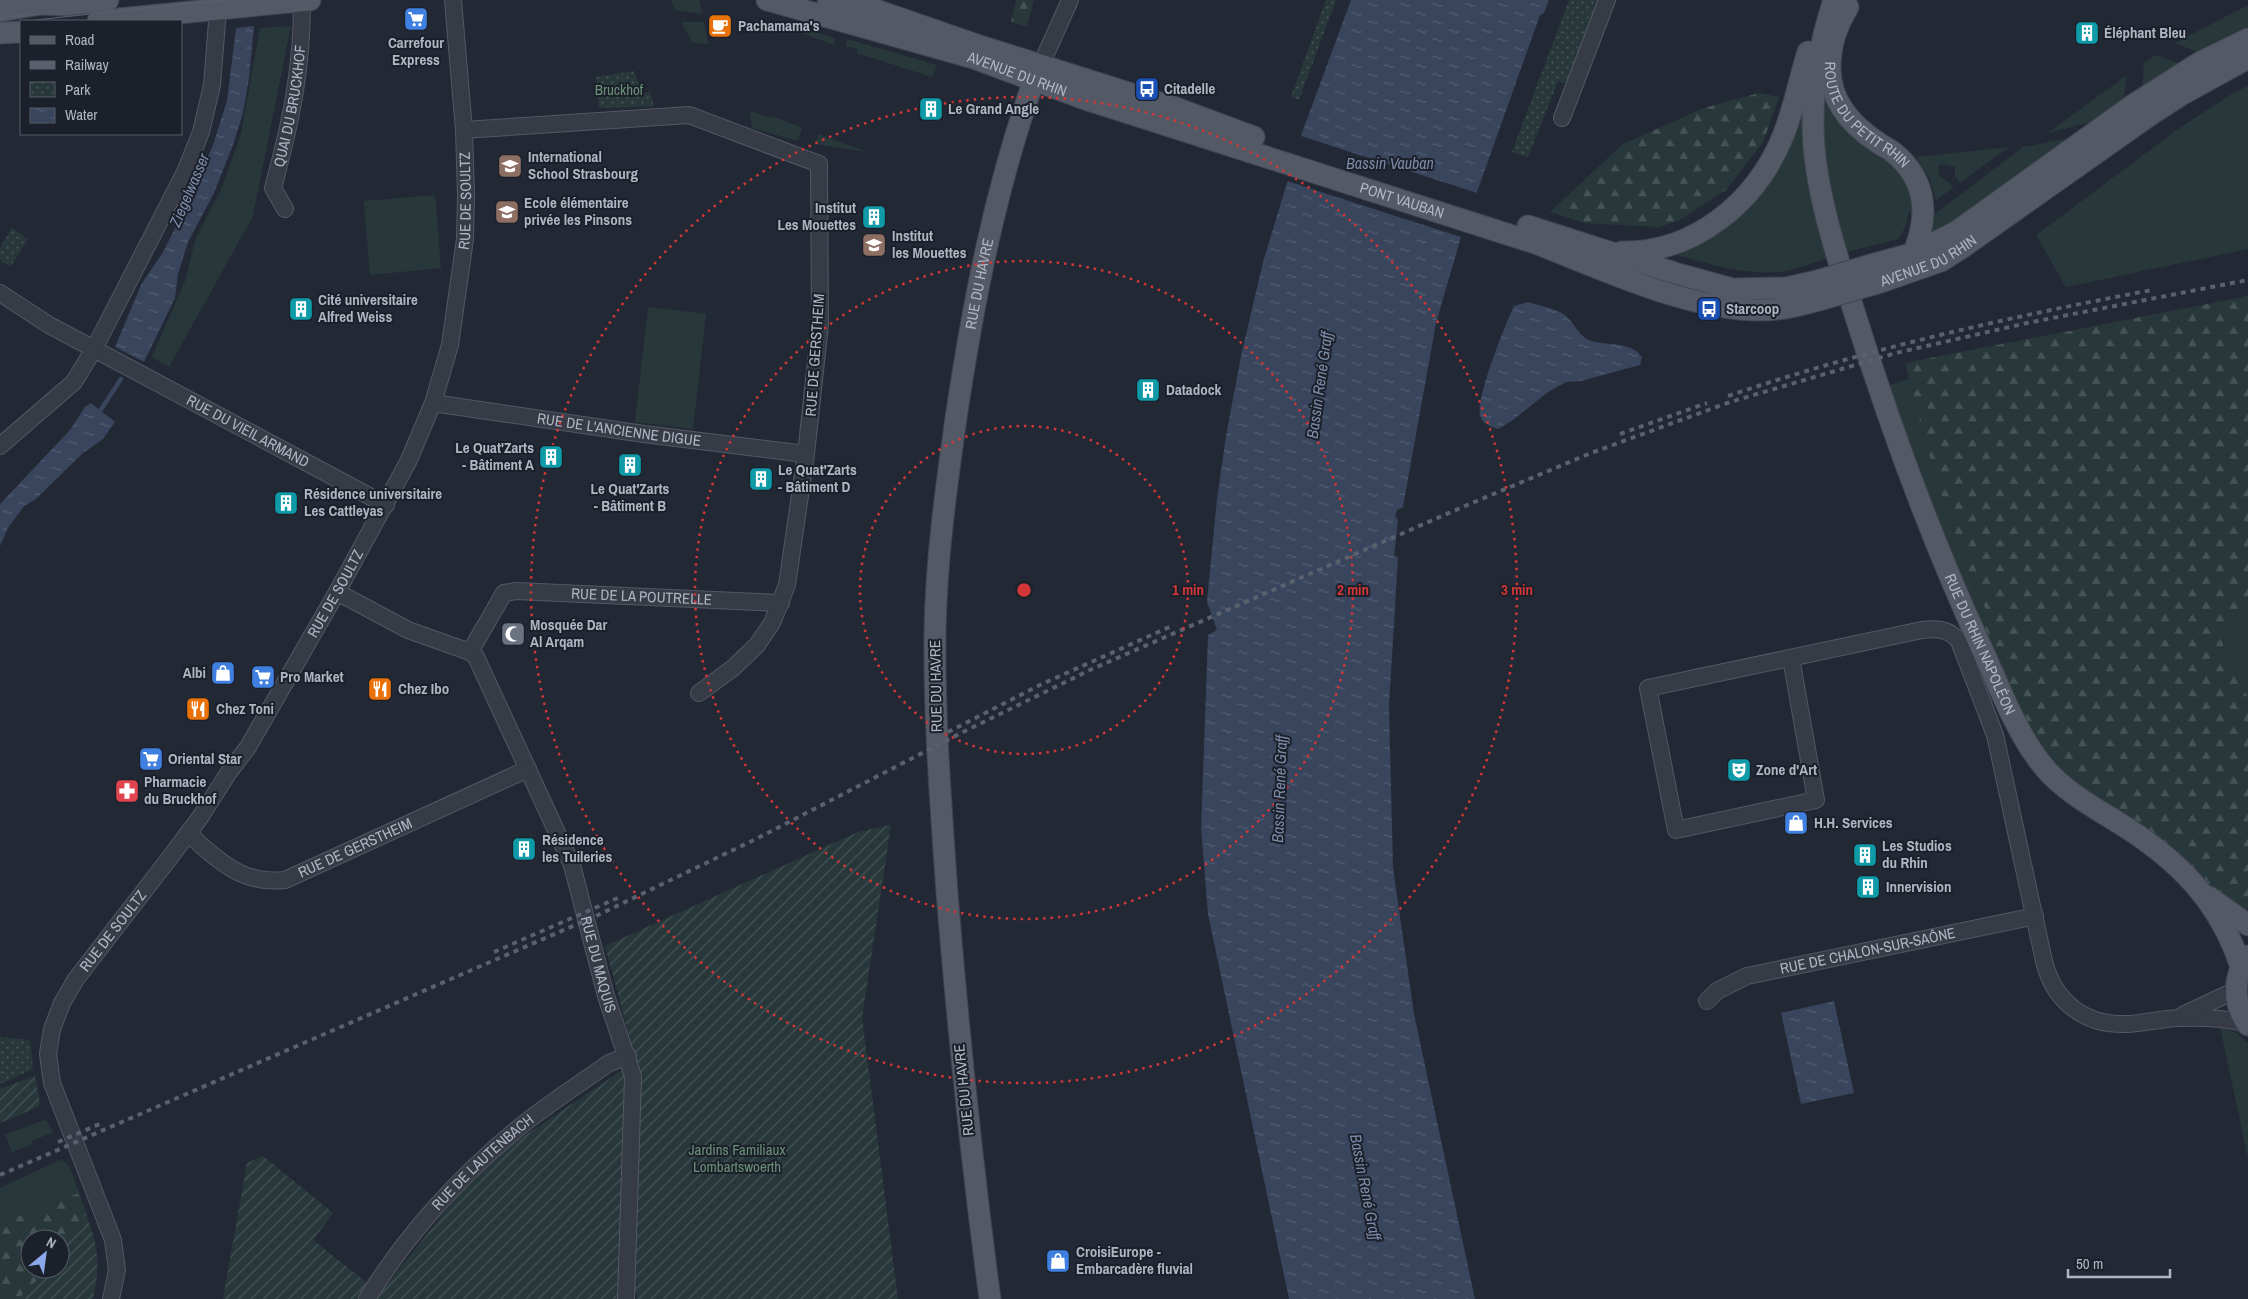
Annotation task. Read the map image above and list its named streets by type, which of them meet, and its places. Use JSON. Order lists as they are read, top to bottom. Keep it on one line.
{"streets":{"main road":["AVENUE DU RHIN","ROUTE DU PETIT RHIN","PONT VAUBAN","RUE DU HAVRE","RUE DU RHIN NAPOLÉON"],"street":["QUAI DU BRUCKHOF","RUE DE SOULTZ","RUE DE GERSTHEIM","RUE DE L'ANCIENNE DIGUE","RUE DU VIEIL ARMAND","RUE DE LA POUTRELLE","RUE DE CHALON-SUR-SAÔNE","RUE DU MAQUIS","RUE DE LAUTENBACH"]},"crossings":[["AVENUE DU RHIN","ROUTE DU PETIT RHIN"],["AVENUE DU RHIN","PONT VAUBAN"],["AVENUE DU RHIN","RUE DU HAVRE"],["ROUTE DU PETIT RHIN","RUE DU RHIN NAPOLÉON"],["RUE DE SOULTZ","RUE DE GERSTHEIM"],["RUE DE SOULTZ","RUE DE L'ANCIENNE DIGUE"],["RUE DE SOULTZ","RUE DU VIEIL ARMAND"],["RUE DE GERSTHEIM","RUE DE L'ANCIENNE DIGUE"],["RUE DE GERSTHEIM","RUE DE LA POUTRELLE"],["RUE DE GERSTHEIM","RUE DU MAQUIS"],["RUE DE LA POUTRELLE","RUE DU MAQUIS"],["RUE DU MAQUIS","RUE DE LAUTENBACH"]],"water":["Bassin Vauban","Ziegelwasser","Bassin René Graff"],"parks":["Bruckhof","Jardins Familiaux Lombartswoerth"],"places":{"supermarket":["Carrefour Express","Pro Market","Oriental Star"],"cafe":["Pachamama's"],"building":["Éléphant Bleu","Le Grand Angle","Institut Les Mouettes","Cité universitaire Alfred Weiss","Datadock","Le Quat'Zarts - Bâtiment A","Le Quat'Zarts - Bâtiment B","Le Quat'Zarts - Bâtiment D","Résidence universitaire Les Cattleyas","Résidence les Tuileries","Les Studios du Rhin","Innervision"],"bus stop":["Citadelle","Starcoop"],"school or university":["International School Strasbourg","Ecole élémentaire privée les Pinsons","Institut les Mouettes"],"mosque":["Mosquée Dar Al Arqam"],"shop":["Albi","H.H. Services","CroisiEurope - Embarcadère fluvial"],"restaurant":["Chez Ibo","Chez Toni"],"theatre":["Zone d'Art"],"pharmacy":["Pharmacie du Bruckhof"]},"legend":["Road","Railway","Park","Water"],"scale_bar":"50 m","north":"top right","rings":["1 min","2 min","3 min"]}
